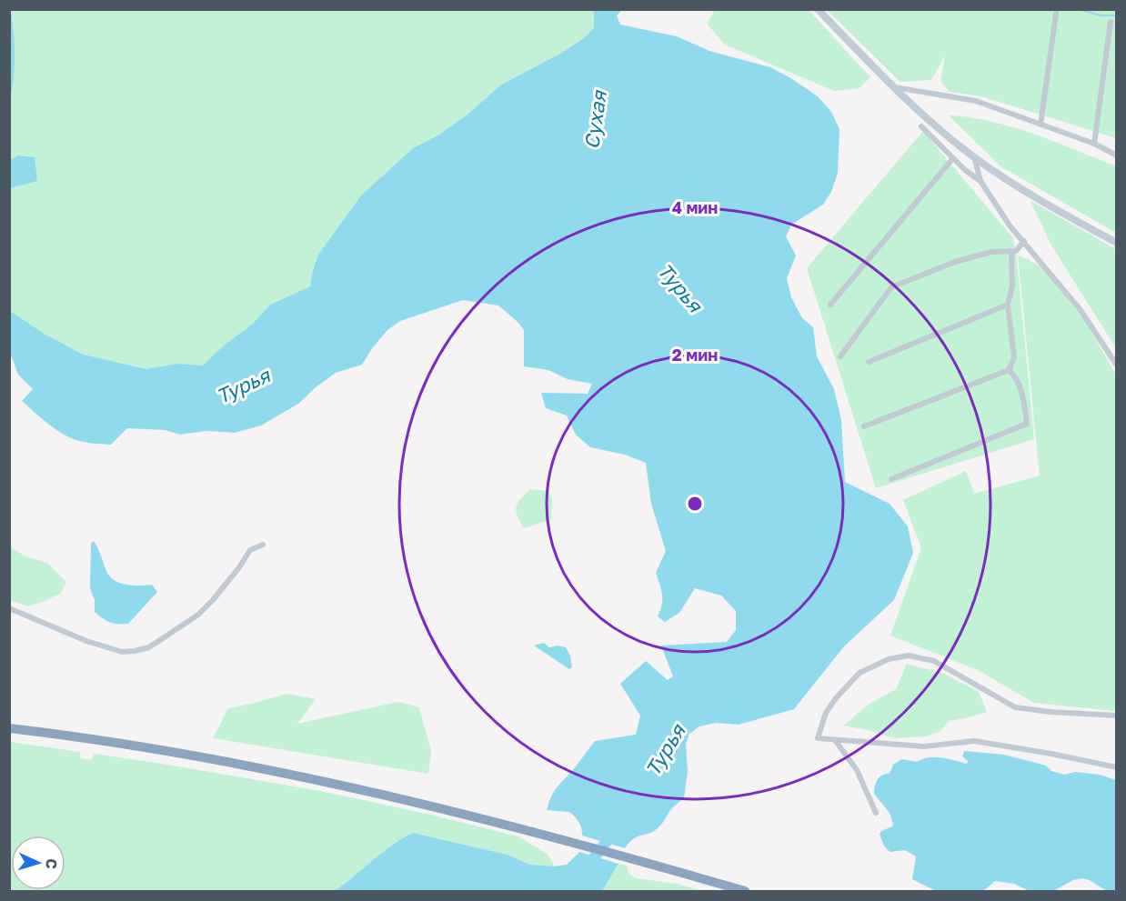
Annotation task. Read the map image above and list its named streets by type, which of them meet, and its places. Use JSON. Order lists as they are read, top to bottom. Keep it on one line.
{"water":["Сухая","Турья"],"north":"right","rings":["4 мин","2 мин"]}
